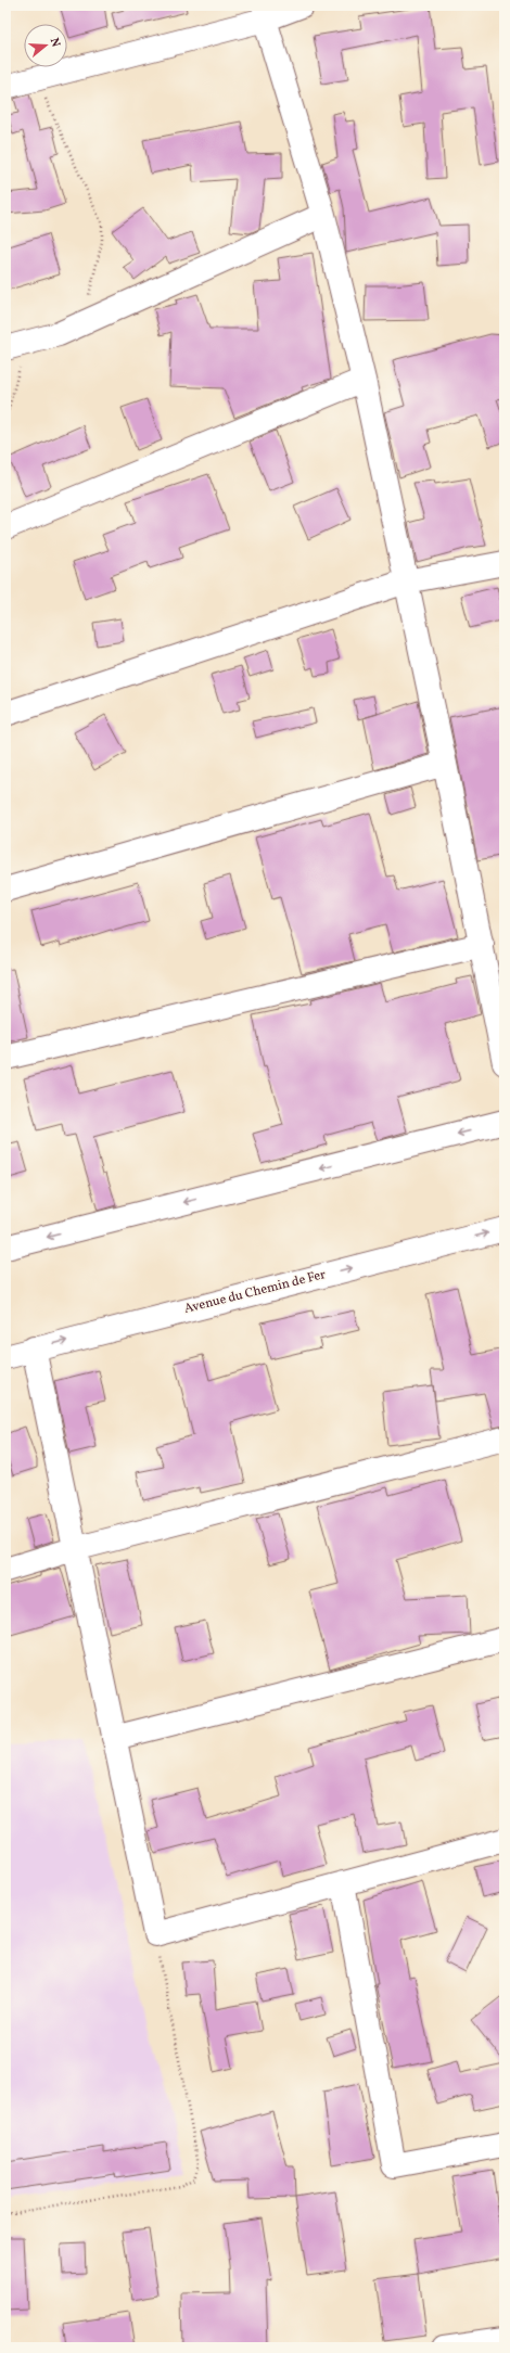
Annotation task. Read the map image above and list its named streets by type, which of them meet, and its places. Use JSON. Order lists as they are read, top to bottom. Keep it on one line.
{"streets":{"street":["Avenue du Chemin de Fer"]},"north":"right"}
